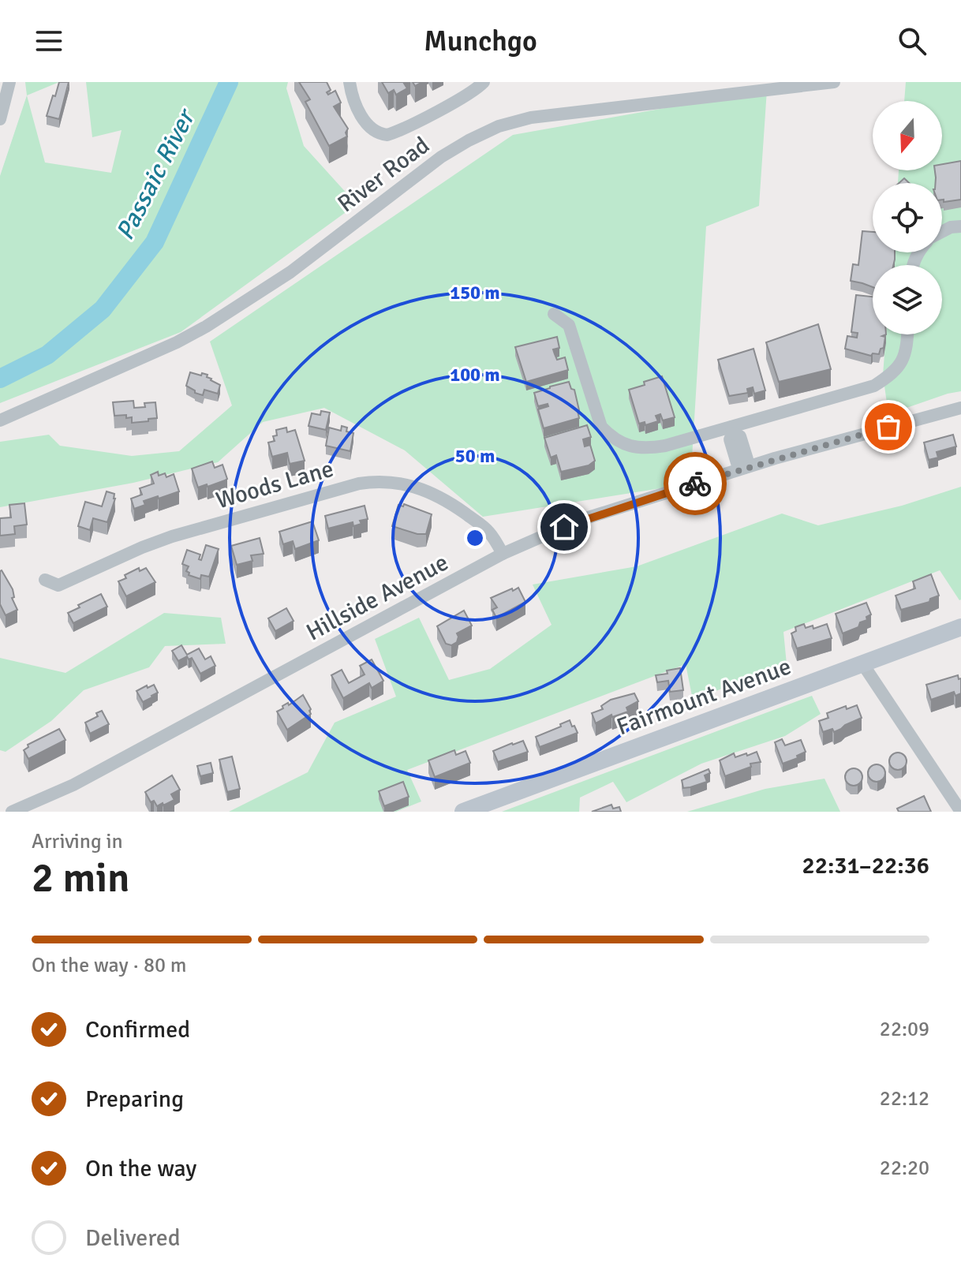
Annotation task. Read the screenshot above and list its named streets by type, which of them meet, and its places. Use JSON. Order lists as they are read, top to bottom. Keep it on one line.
{"streets":{"main road":["Fairmount Avenue"],"street":["River Road","Woods Lane","Hillside Avenue"]},"crossings":[["Woods Lane","Hillside Avenue"]],"water":["Passaic River"],"north":"bottom","page":{"header":"Munchgo","heading":["2 min","Arriving in","22:31–22:36"],"bar":"On the way · 80 m","list":[["Confirmed","22:09"],["Preparing","22:12"],["On the way","22:20"],"Delivered"]},"rings":["150 m","100 m","50 m"]}
